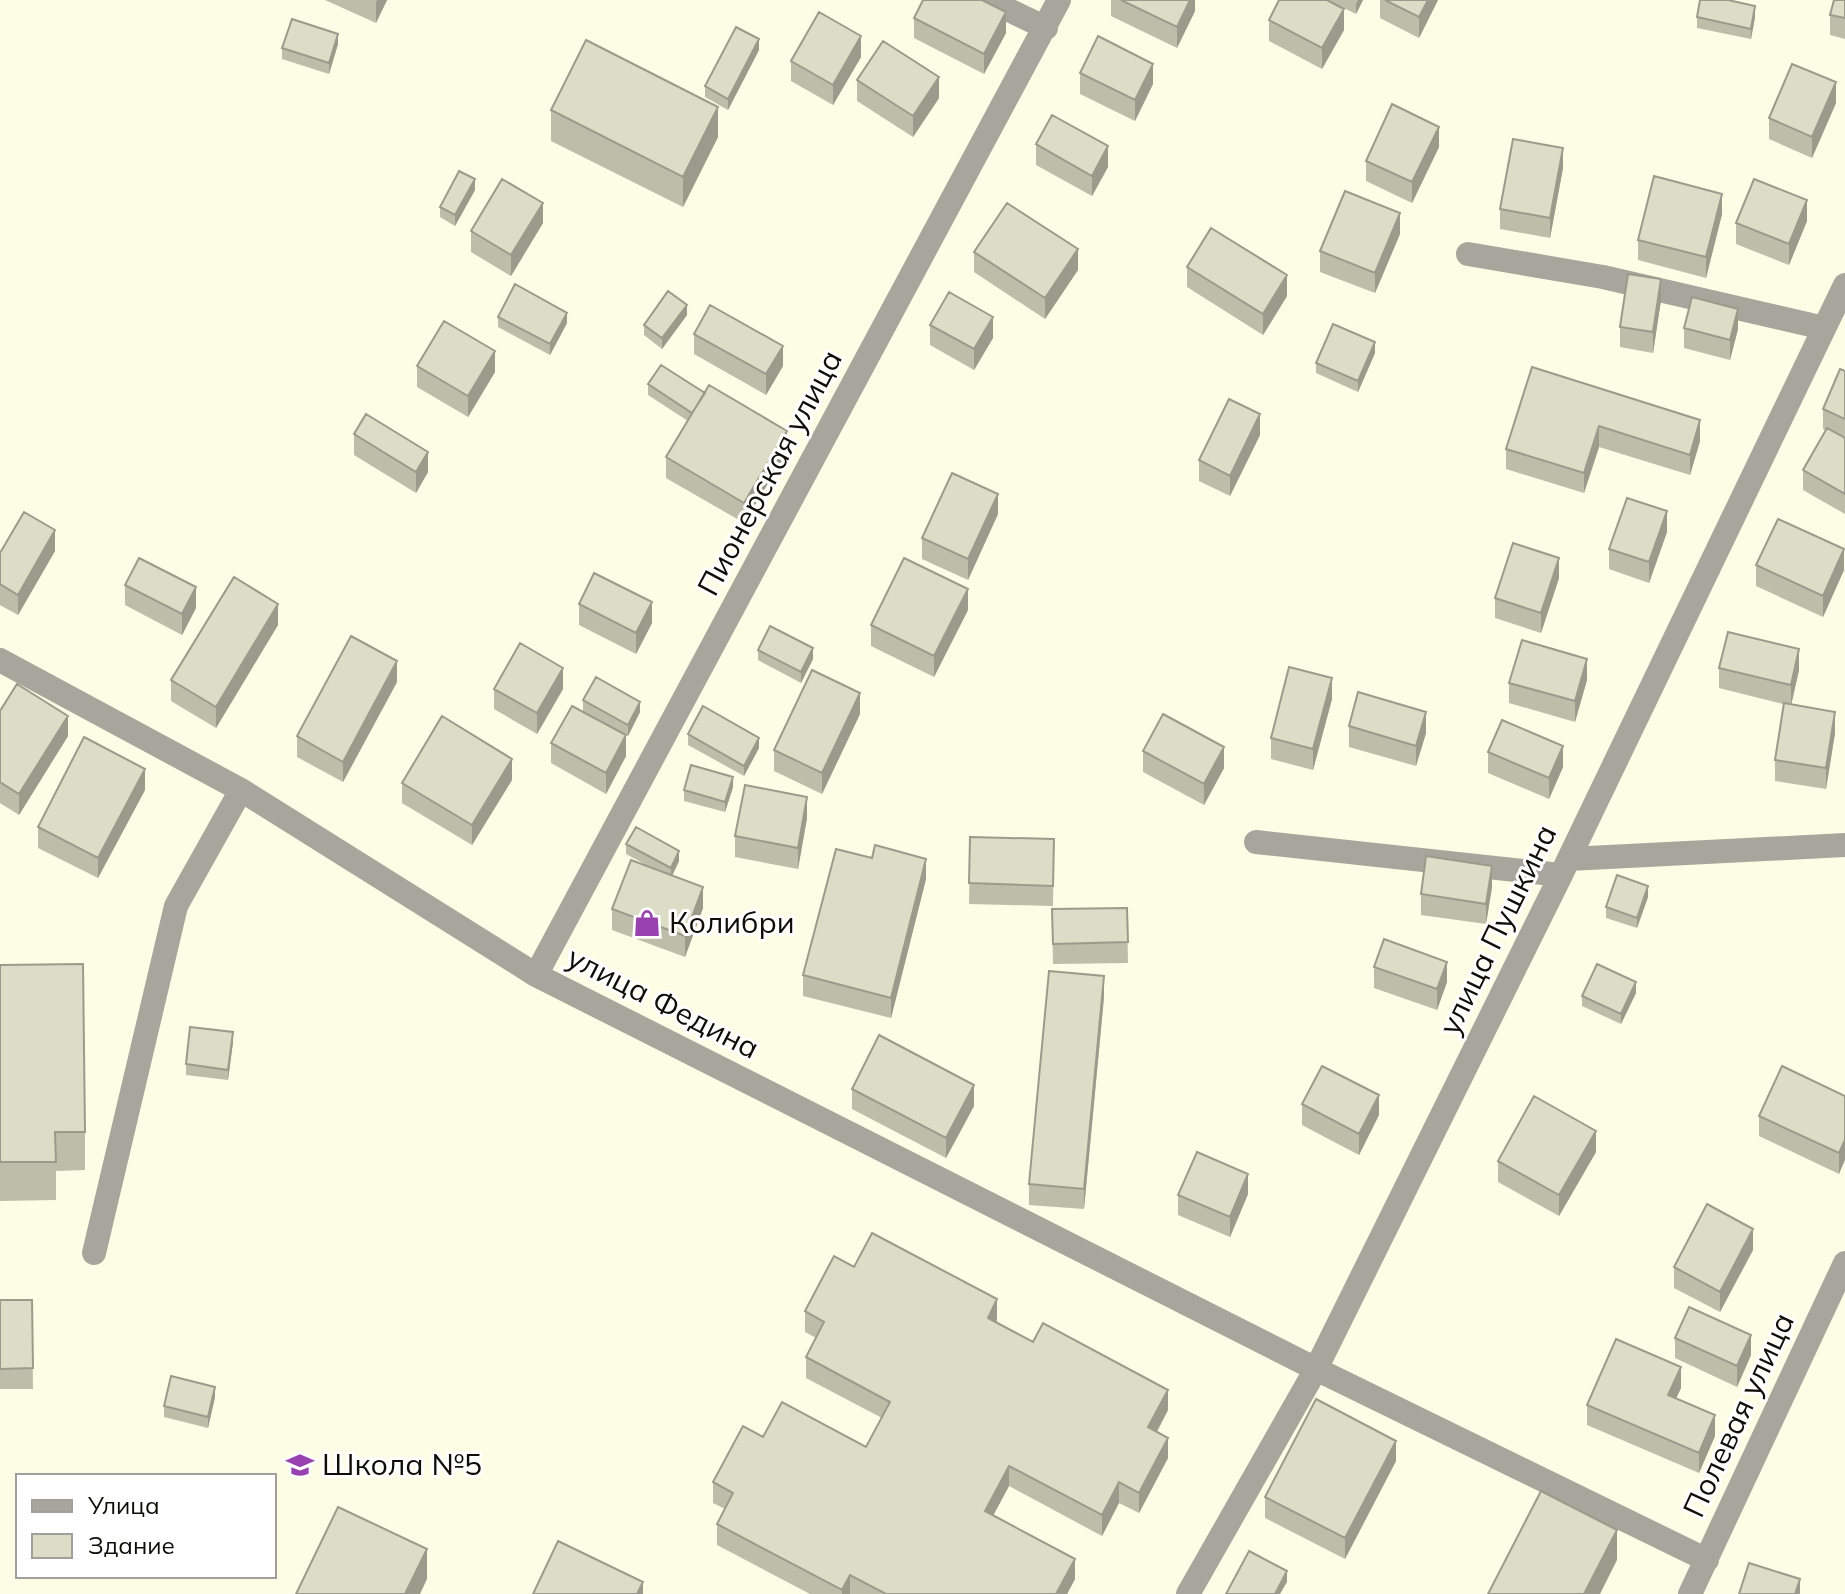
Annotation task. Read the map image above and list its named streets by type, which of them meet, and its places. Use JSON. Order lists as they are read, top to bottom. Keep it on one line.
{"streets":{"street":["Пионерская улица","улица Пушкина","улица Федина","Полевая улица"]},"crossings":[["Пионерская улица","улица Федина"],["улица Пушкина","улица Федина"],["улица Федина","Полевая улица"]],"places":{"shop":["Колибри"],"school or university":["Школа №5"]},"legend":["Улица","Здание"]}
